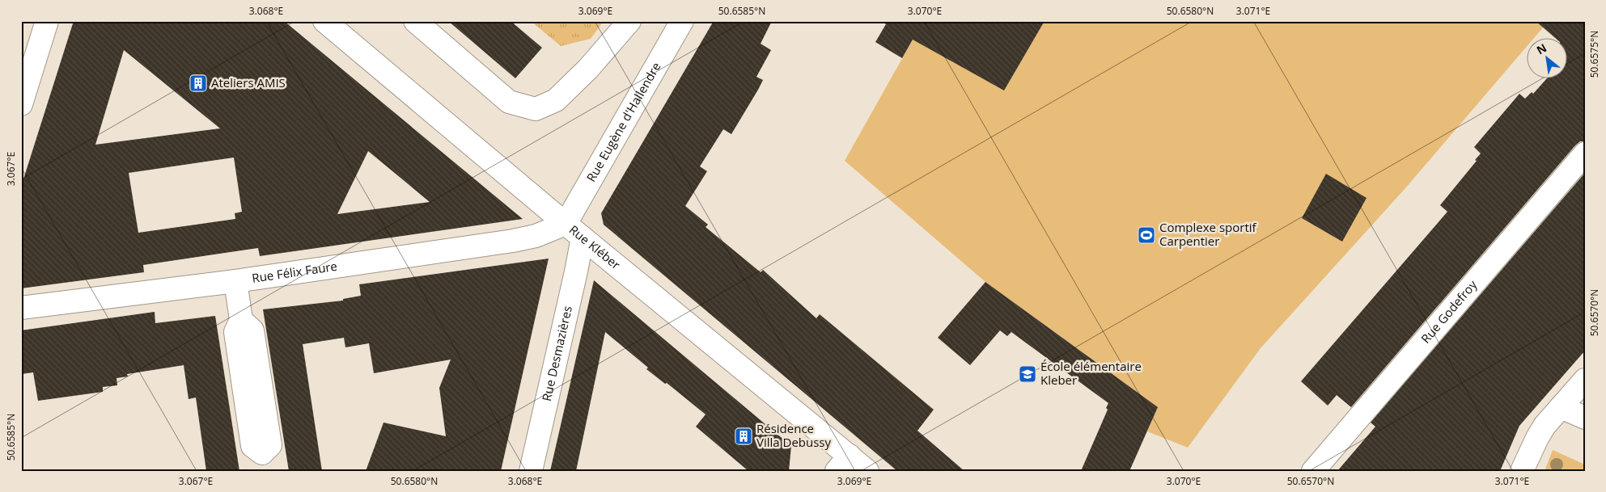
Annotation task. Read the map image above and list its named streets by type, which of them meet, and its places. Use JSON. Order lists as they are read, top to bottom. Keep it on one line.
{"streets":{"street":["Rue Eugène d'Hallendre","Rue Kléber","Rue Félix Faure","Rue Godefroy","Rue Desmazières"]},"crossings":[["Rue Eugène d'Hallendre","Rue Kléber"],["Rue Eugène d'Hallendre","Rue Félix Faure"],["Rue Kléber","Rue Félix Faure"],["Rue Kléber","Rue Desmazières"]],"places":{"building":["Ateliers AMIS","Résidence Villa Debussy"],"sports":["Complexe sportif Carpentier"],"school or university":["École élémentaire Kleber"]},"north":"top left","coordinates":["3.068°E","3.069°E","50.6585°N","3.070°E","50.6580°N","3.071°E","50.6575°N","3.067°E","50.6570°N"]}
